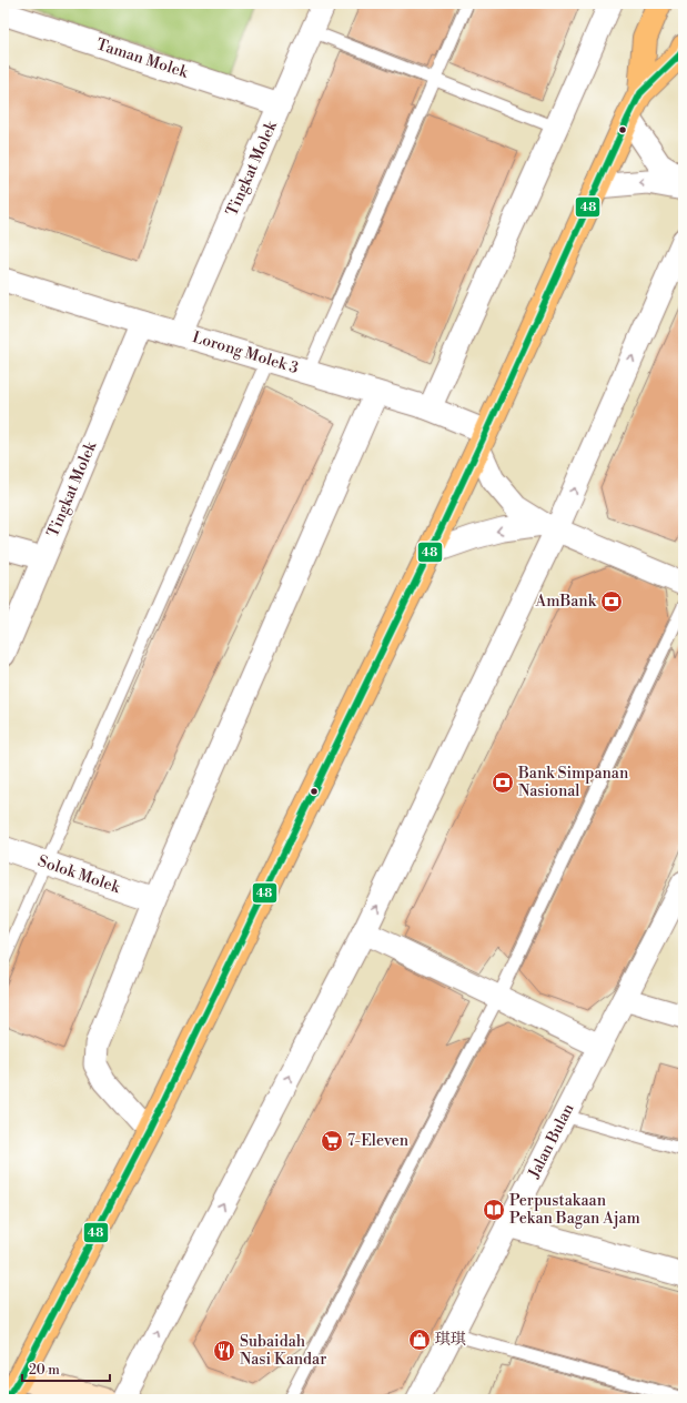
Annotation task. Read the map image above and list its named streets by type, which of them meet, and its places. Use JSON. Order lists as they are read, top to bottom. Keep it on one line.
{"streets":{"street":["Taman Molek","Tingkat Molek","Lorong Molek 3","Solok Molek","Jalan Bulan"]},"crossings":[["Taman Molek","Tingkat Molek"],["Tingkat Molek","Lorong Molek 3"]],"places":{"bank":["AmBank","Bank Simpanan Nasional"],"supermarket":["7-Eleven"],"library":["Perpustakaan Pekan Bagan Ajam"],"shop":["琪琪"],"restaurant":["Subaidah Nasi Kandar"]},"lines":["transit line 48"],"scale_bar":"20 m"}
